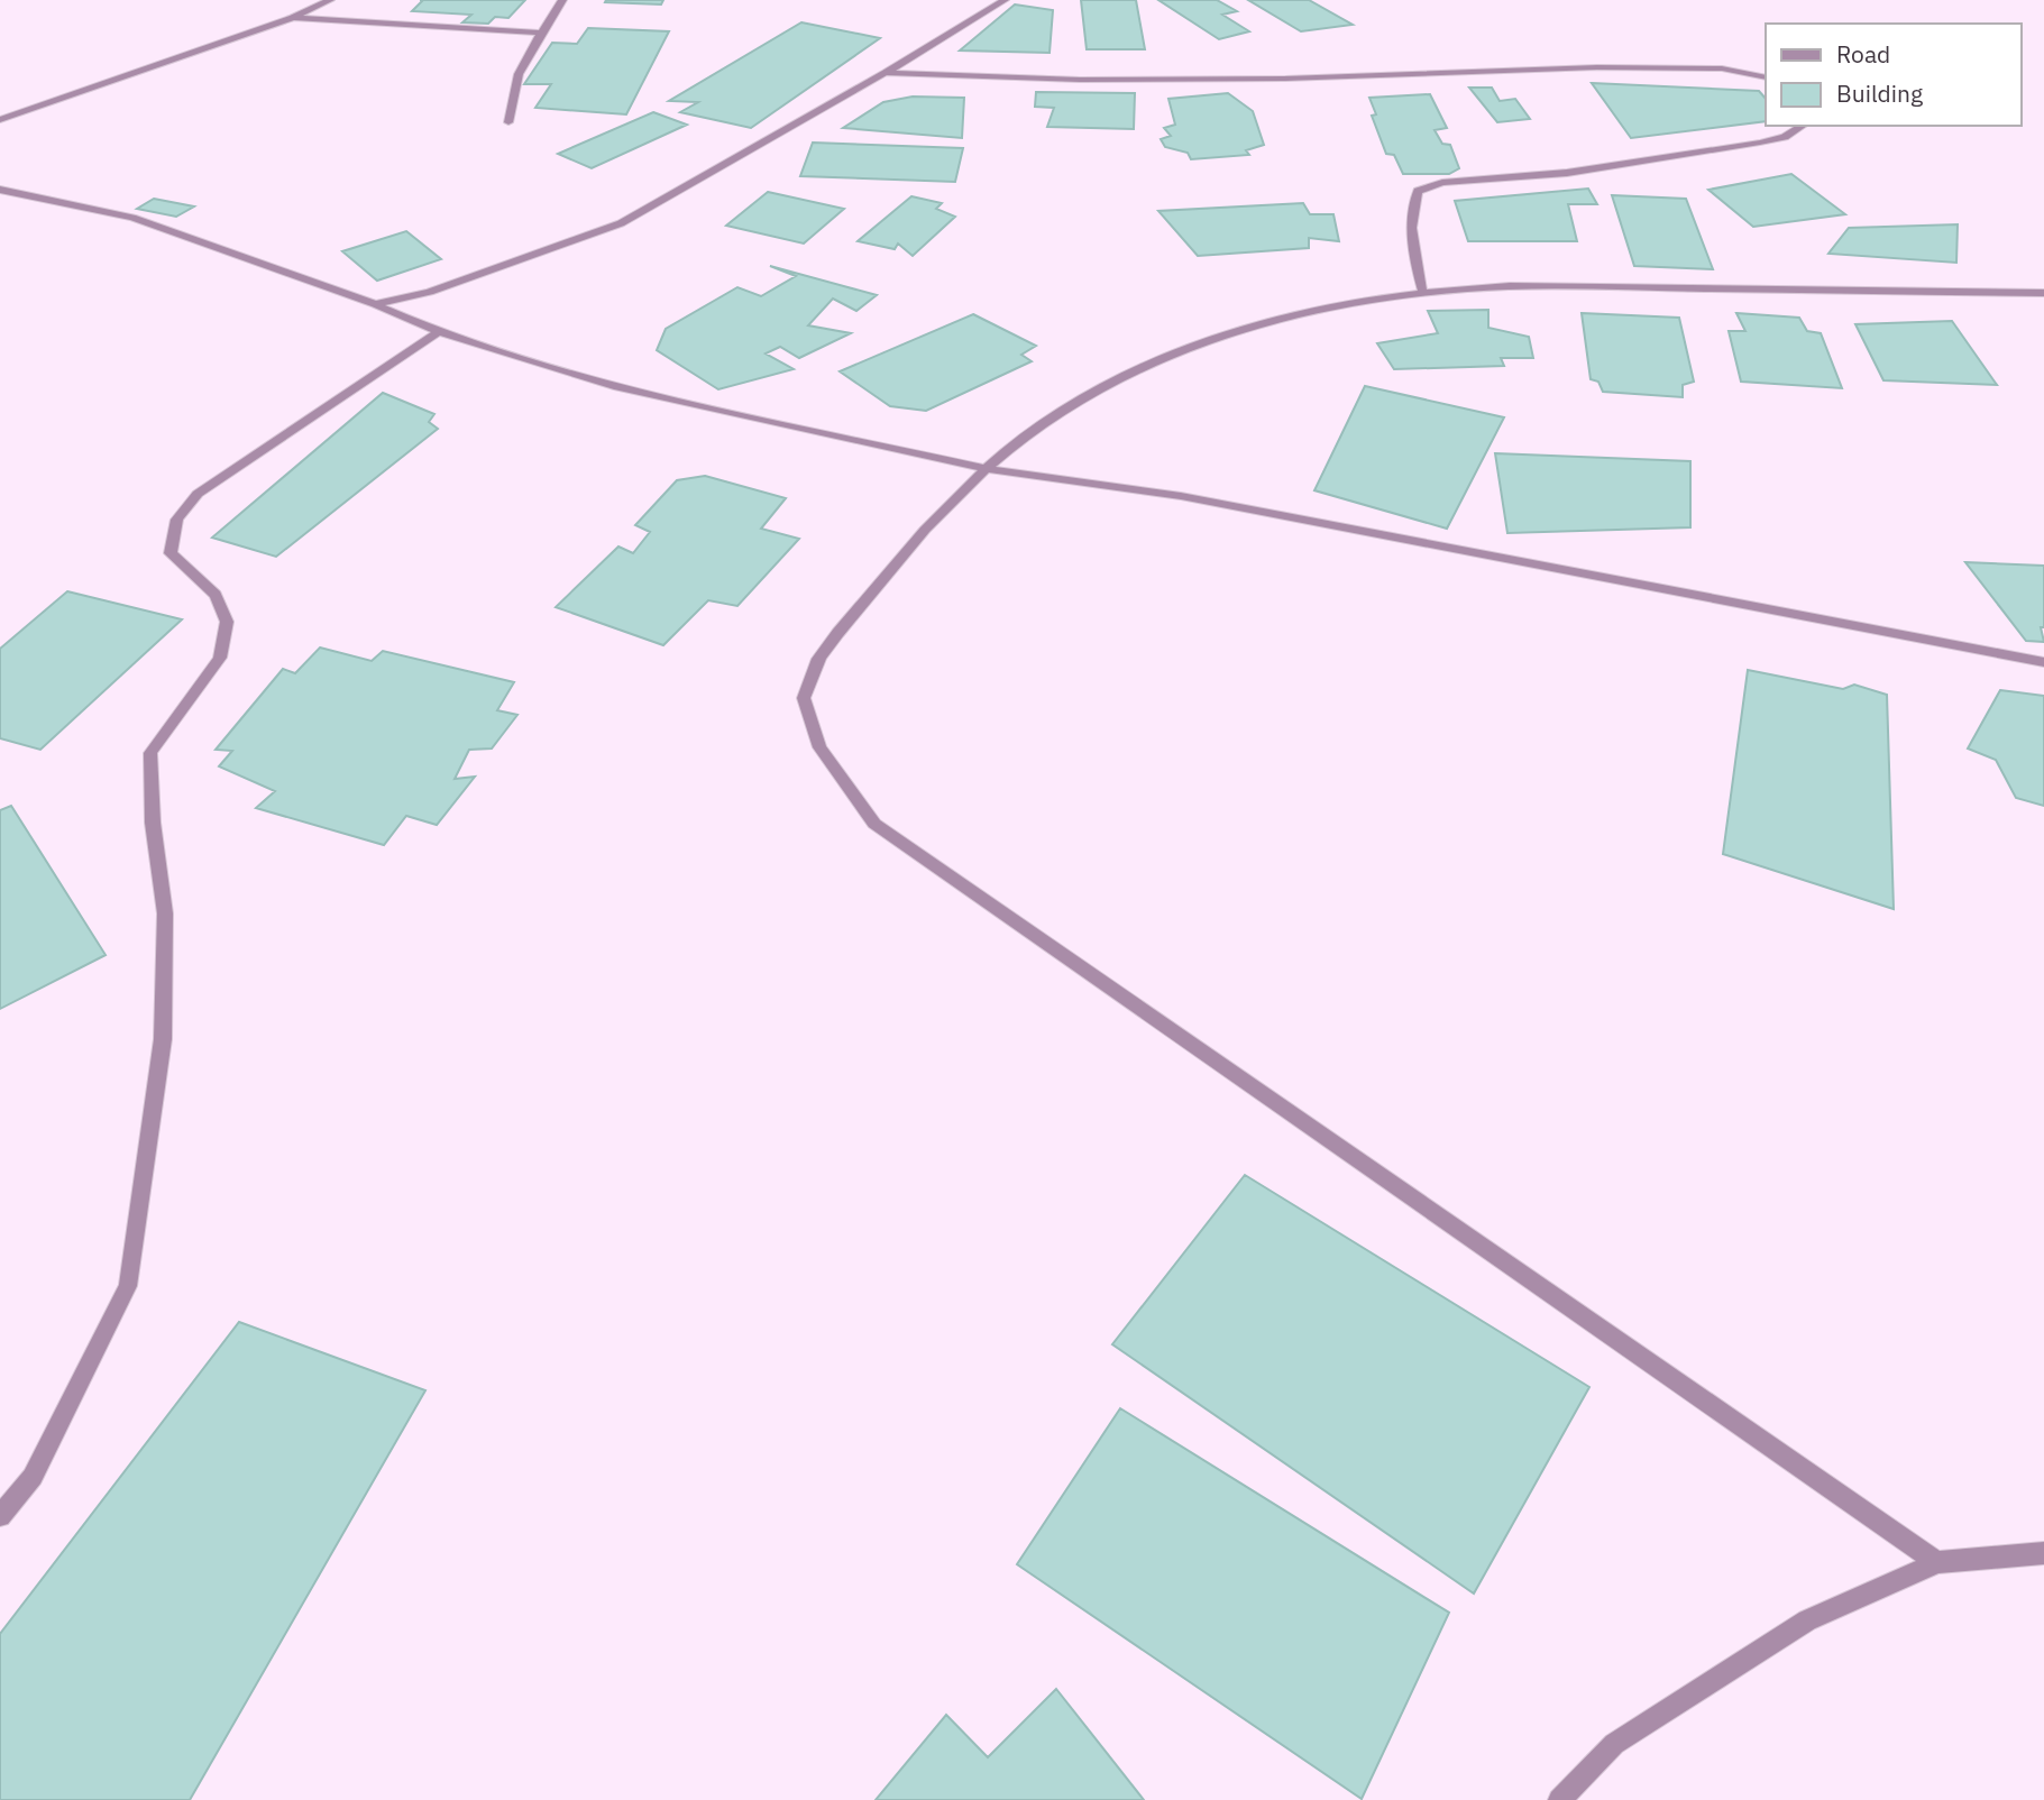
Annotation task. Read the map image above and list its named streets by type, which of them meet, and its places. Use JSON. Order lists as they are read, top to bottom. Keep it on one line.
{"legend":["Road","Building"]}
